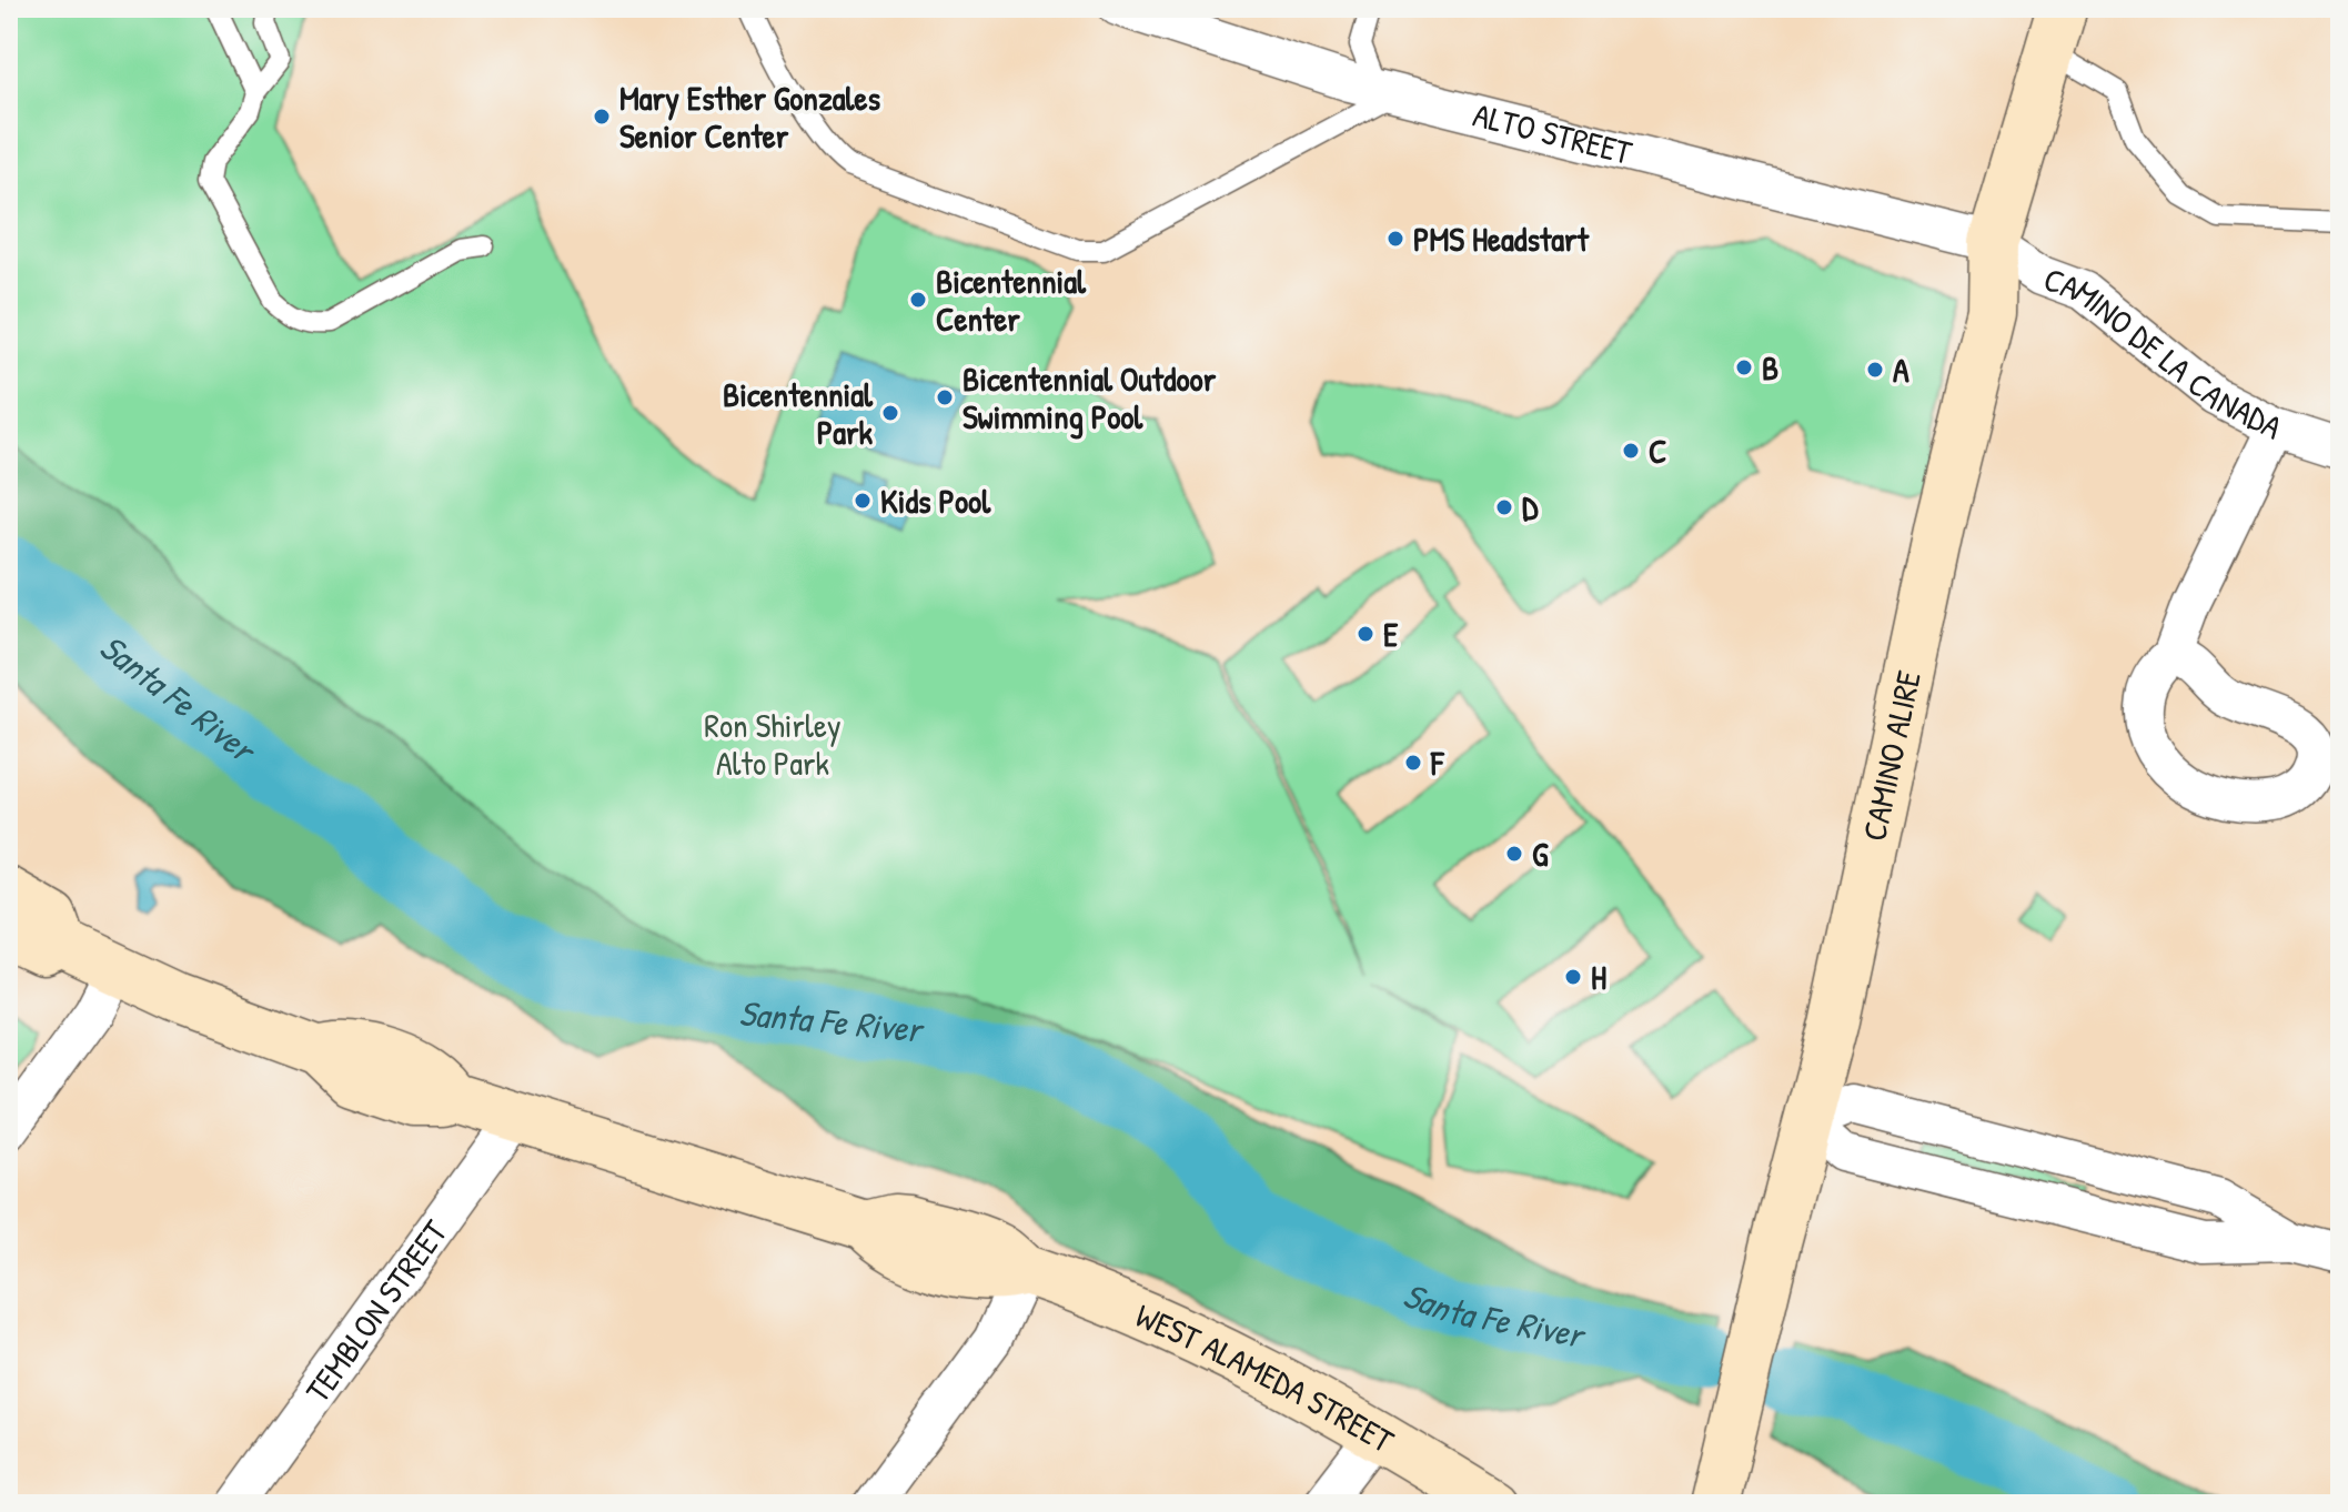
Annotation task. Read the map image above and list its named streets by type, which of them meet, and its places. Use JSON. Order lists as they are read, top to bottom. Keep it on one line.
{"streets":{"street":["ALTO STREET","CAMINO DE LA CANADA","CAMINO ALIRE","TEMBLON STREET","WEST ALAMEDA STREET"]},"crossings":[["ALTO STREET","CAMINO DE LA CANADA"],["ALTO STREET","CAMINO ALIRE"],["CAMINO DE LA CANADA","CAMINO ALIRE"],["TEMBLON STREET","WEST ALAMEDA STREET"]],"water":["Santa Fe River"],"parks":["Ron Shirley Alto Park"],"places":["Mary Esther Gonzales Senior Center","PMS Headstart","Bicentennial Center","B","A","Bicentennial Outdoor Swimming Pool","Bicentennial Park","C","Kids Pool","D","E","F","G","H"]}
